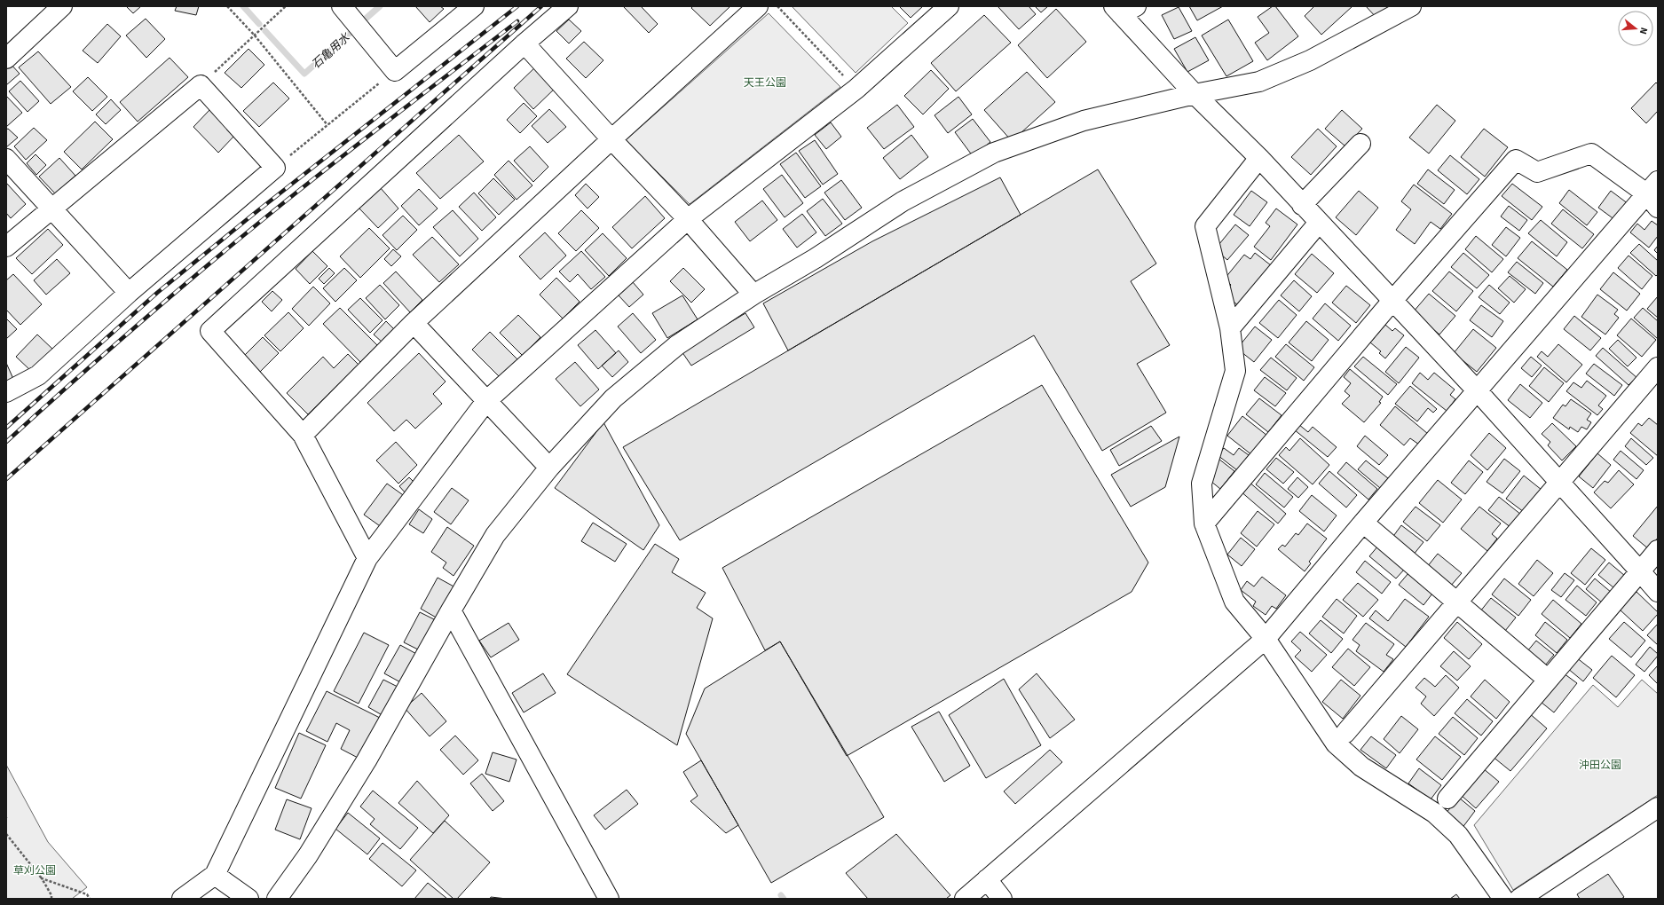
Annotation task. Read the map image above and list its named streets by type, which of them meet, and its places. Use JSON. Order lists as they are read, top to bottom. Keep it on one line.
{"water":["石亀用水"],"parks":["天王公園","沖田公園","草刈公園"],"north":"right"}
